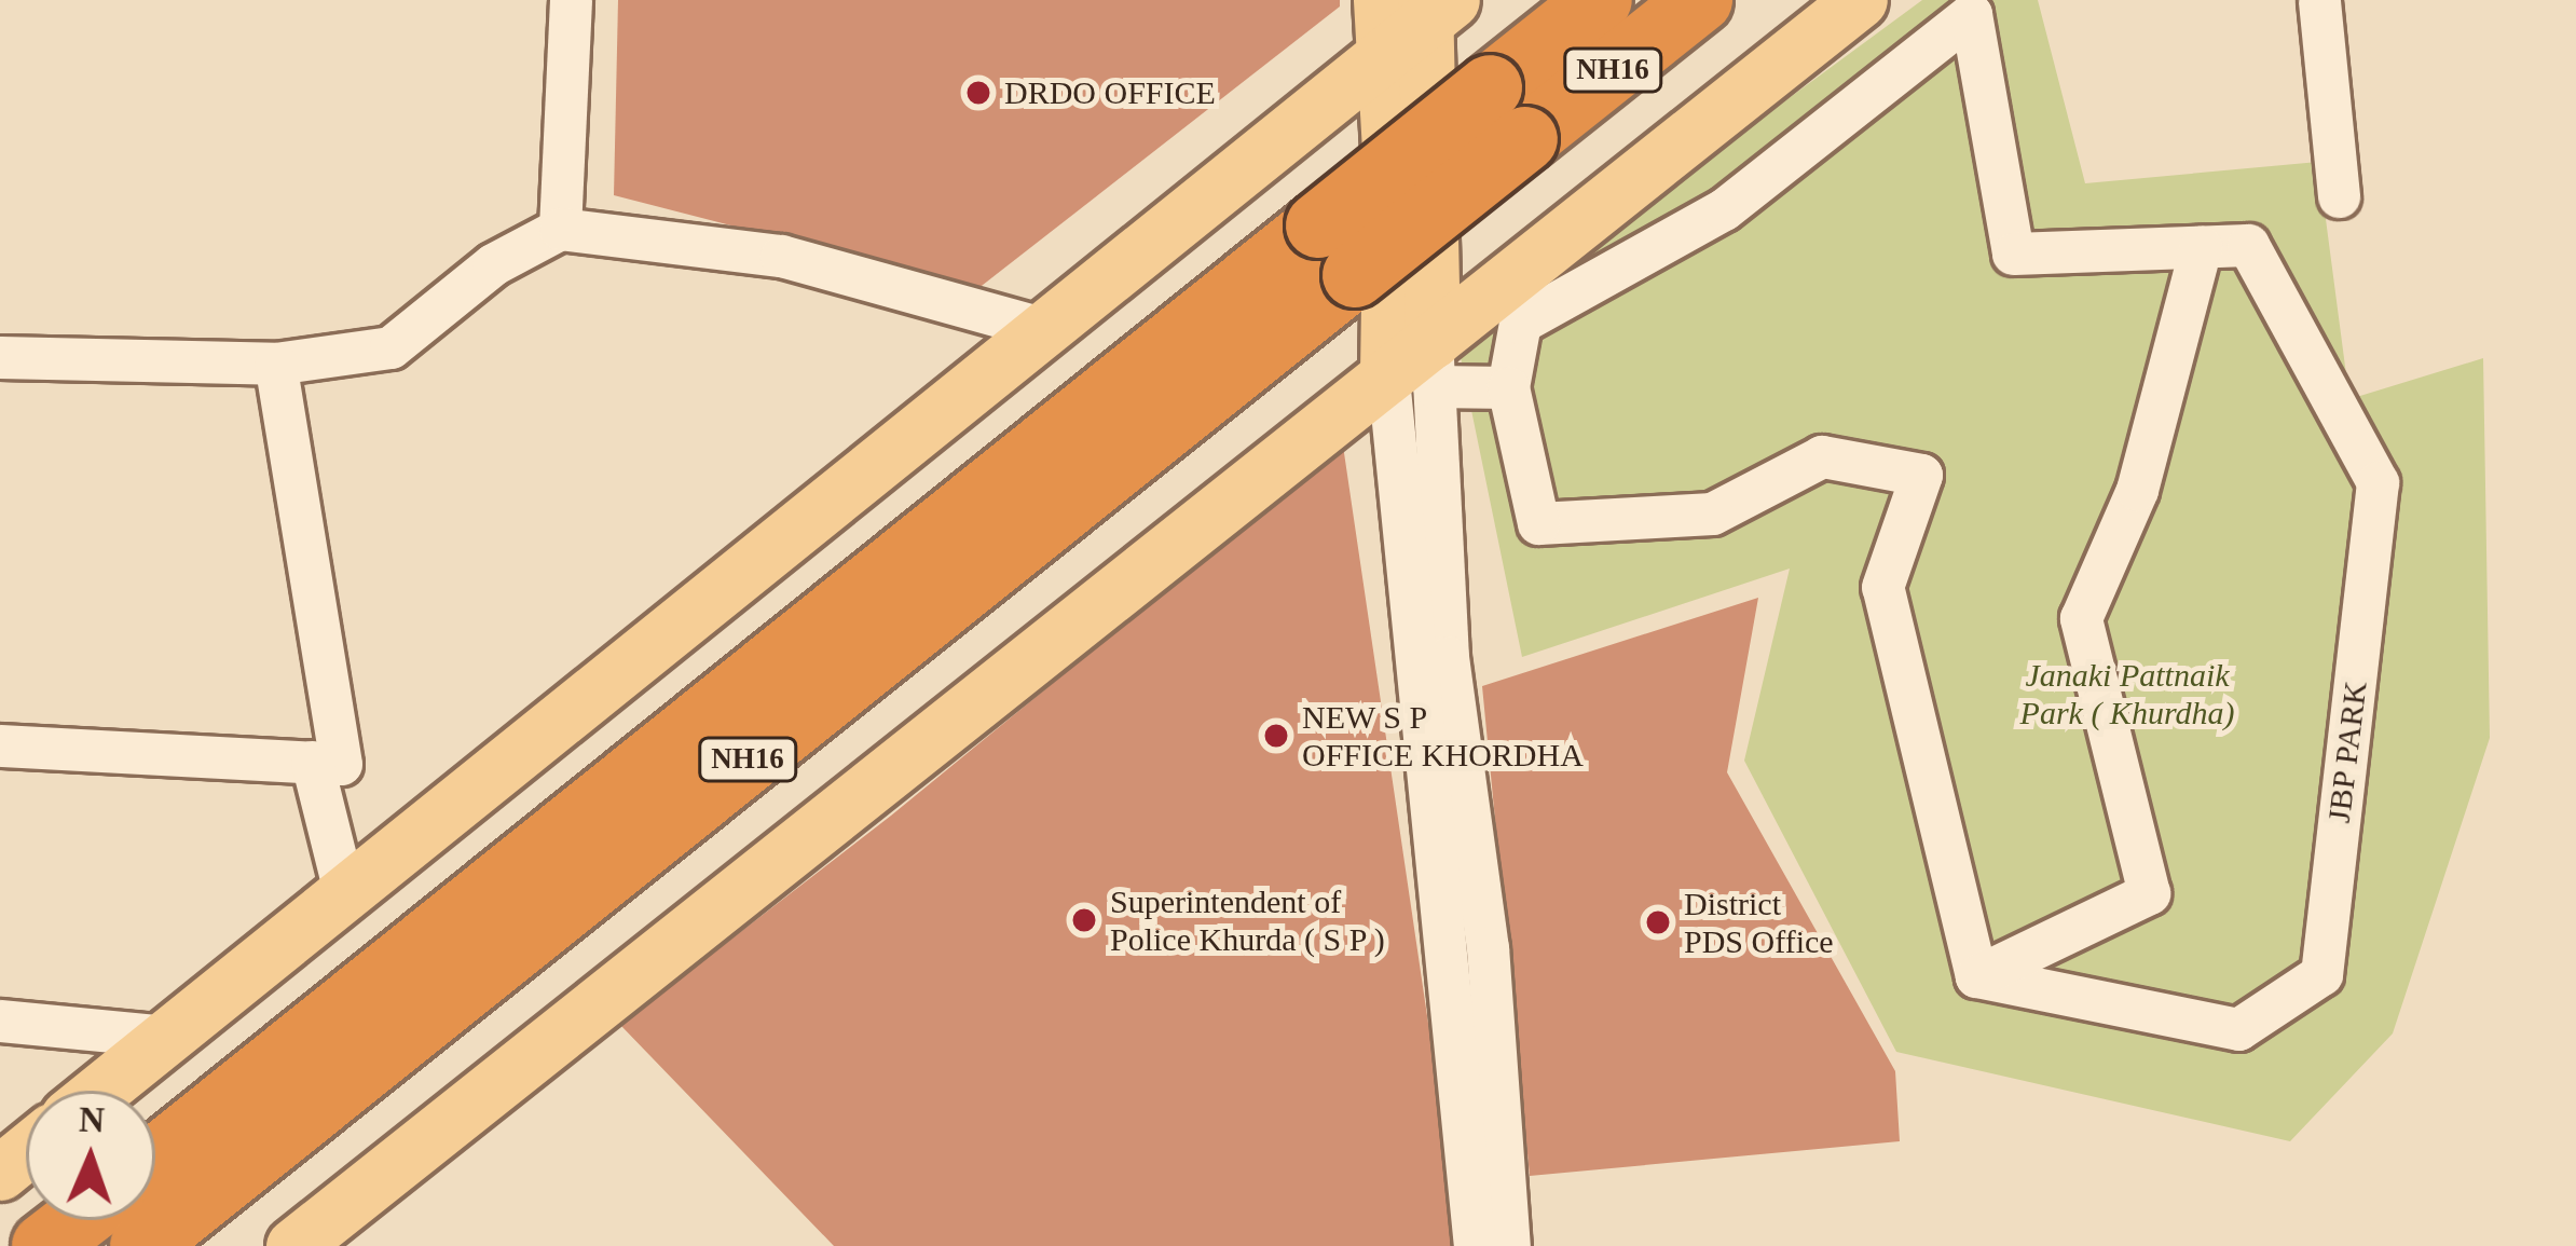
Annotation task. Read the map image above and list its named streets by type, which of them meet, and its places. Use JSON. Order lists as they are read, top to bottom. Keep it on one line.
{"streets":{"highway":["NH16"],"street":["JBP PARK"]},"parks":["Janaki Pattnaik Park ( Khurdha)"],"places":["DRDO OFFICE","NEW S P OFFICE KHORDHA","Superintendent of Police Khurda ( S P )","District PDS Office"],"north":"top"}
